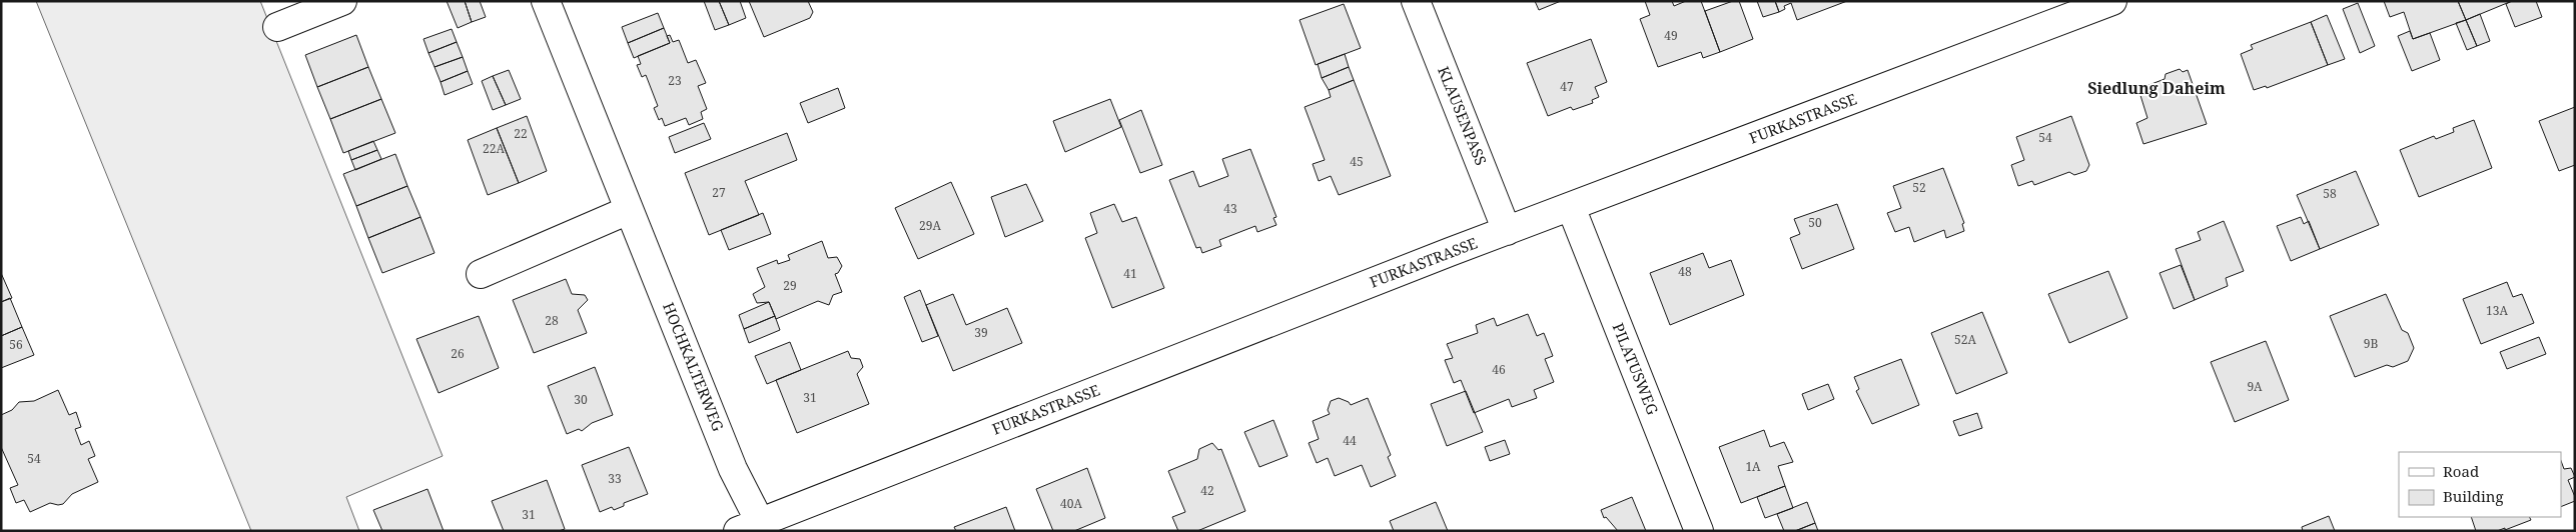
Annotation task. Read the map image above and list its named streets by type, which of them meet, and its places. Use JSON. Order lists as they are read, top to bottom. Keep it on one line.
{"streets":{"street":["KLAUSENPASS","FURKASTRASSE","HOCHKALTERWEG","PILATUSWEG"]},"crossings":[["KLAUSENPASS","FURKASTRASSE"],["FURKASTRASSE","HOCHKALTERWEG"],["FURKASTRASSE","PILATUSWEG"]],"districts":["Siedlung Daheim"],"house_numbers":["49","23","47","22","54","22A","45","52","27","58","43","50","29A","48","41","29","13A","28","39","52A","9B","56","26","46","9A","31","30","44","54","1A","33","42","40A","31"],"legend":["Road","Building"]}
